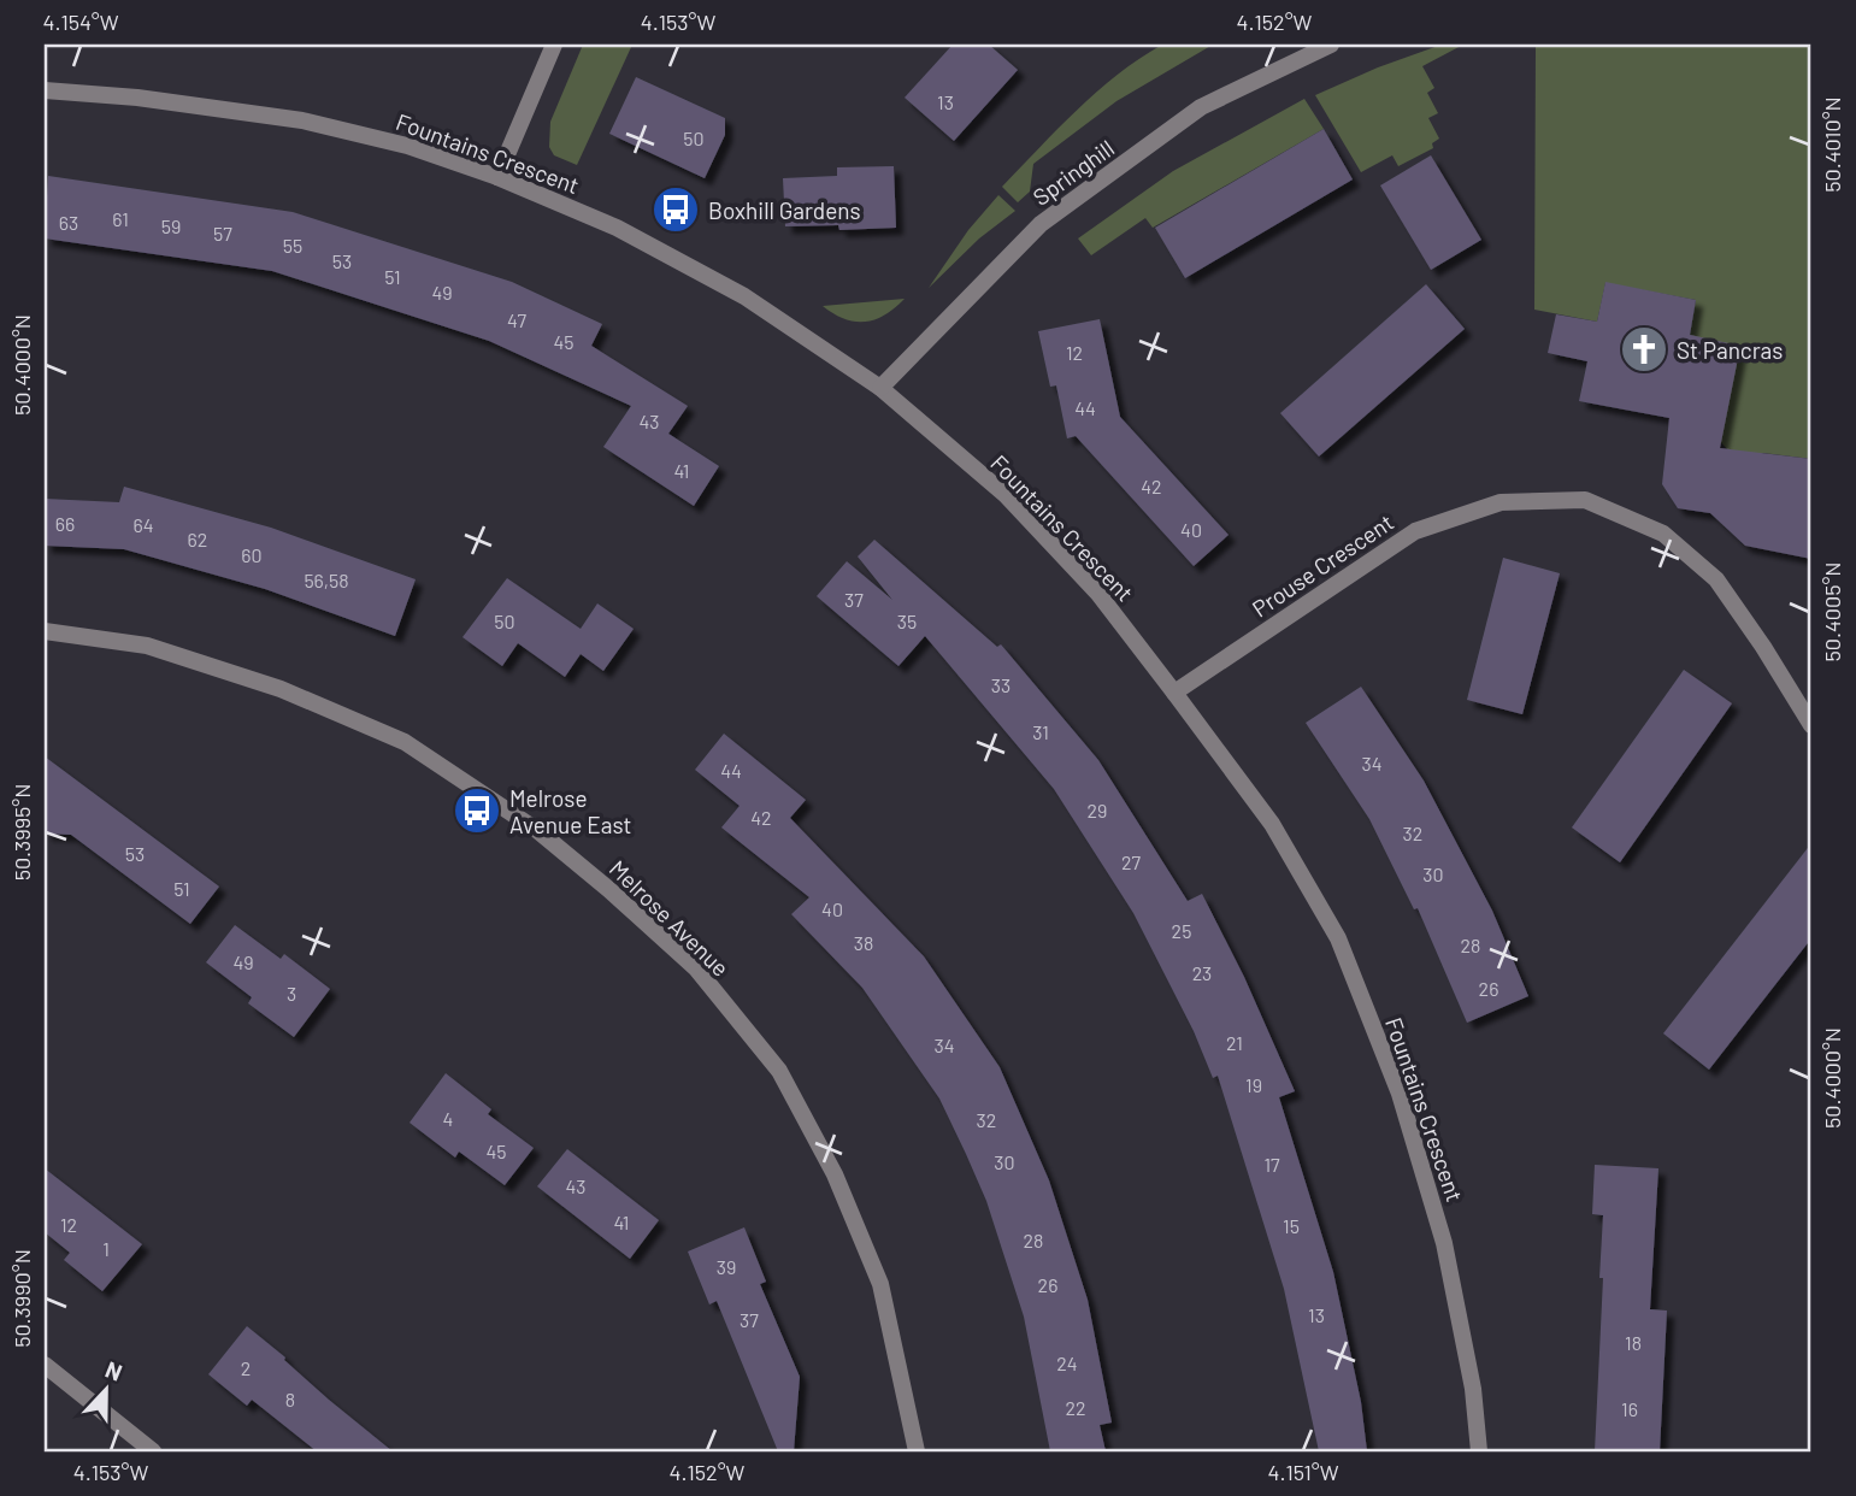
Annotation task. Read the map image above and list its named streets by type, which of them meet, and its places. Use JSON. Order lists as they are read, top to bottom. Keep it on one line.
{"streets":{"street":["Fountains Crescent","Springhill","Prouse Crescent","Melrose Avenue"]},"crossings":[["Fountains Crescent","Springhill"],["Fountains Crescent","Prouse Crescent"]],"places":{"bus stop":["Boxhill Gardens","Melrose Avenue East"],"church":["St Pancras"]},"house_numbers":["13","50","61","63","59","57","55","53","51","49","47","45","12","44","43","41","42","66","64","40","62","60","56,58","37","50","35","33","31","34","44","29","42","32","53","27","30","51","40","25","38","28","49","23","26","3","21","34","19","4","32","45","30","17","43","41","12","15","28","1","39","26","13","37","18","24","2","8","22","16"],"north":"top","coordinates":["4.154°W","4.153°W","4.152°W","50.4010°N","50.4000°N","50.4005°N","50.3995°N","50.3990°N","4.151°W"]}
